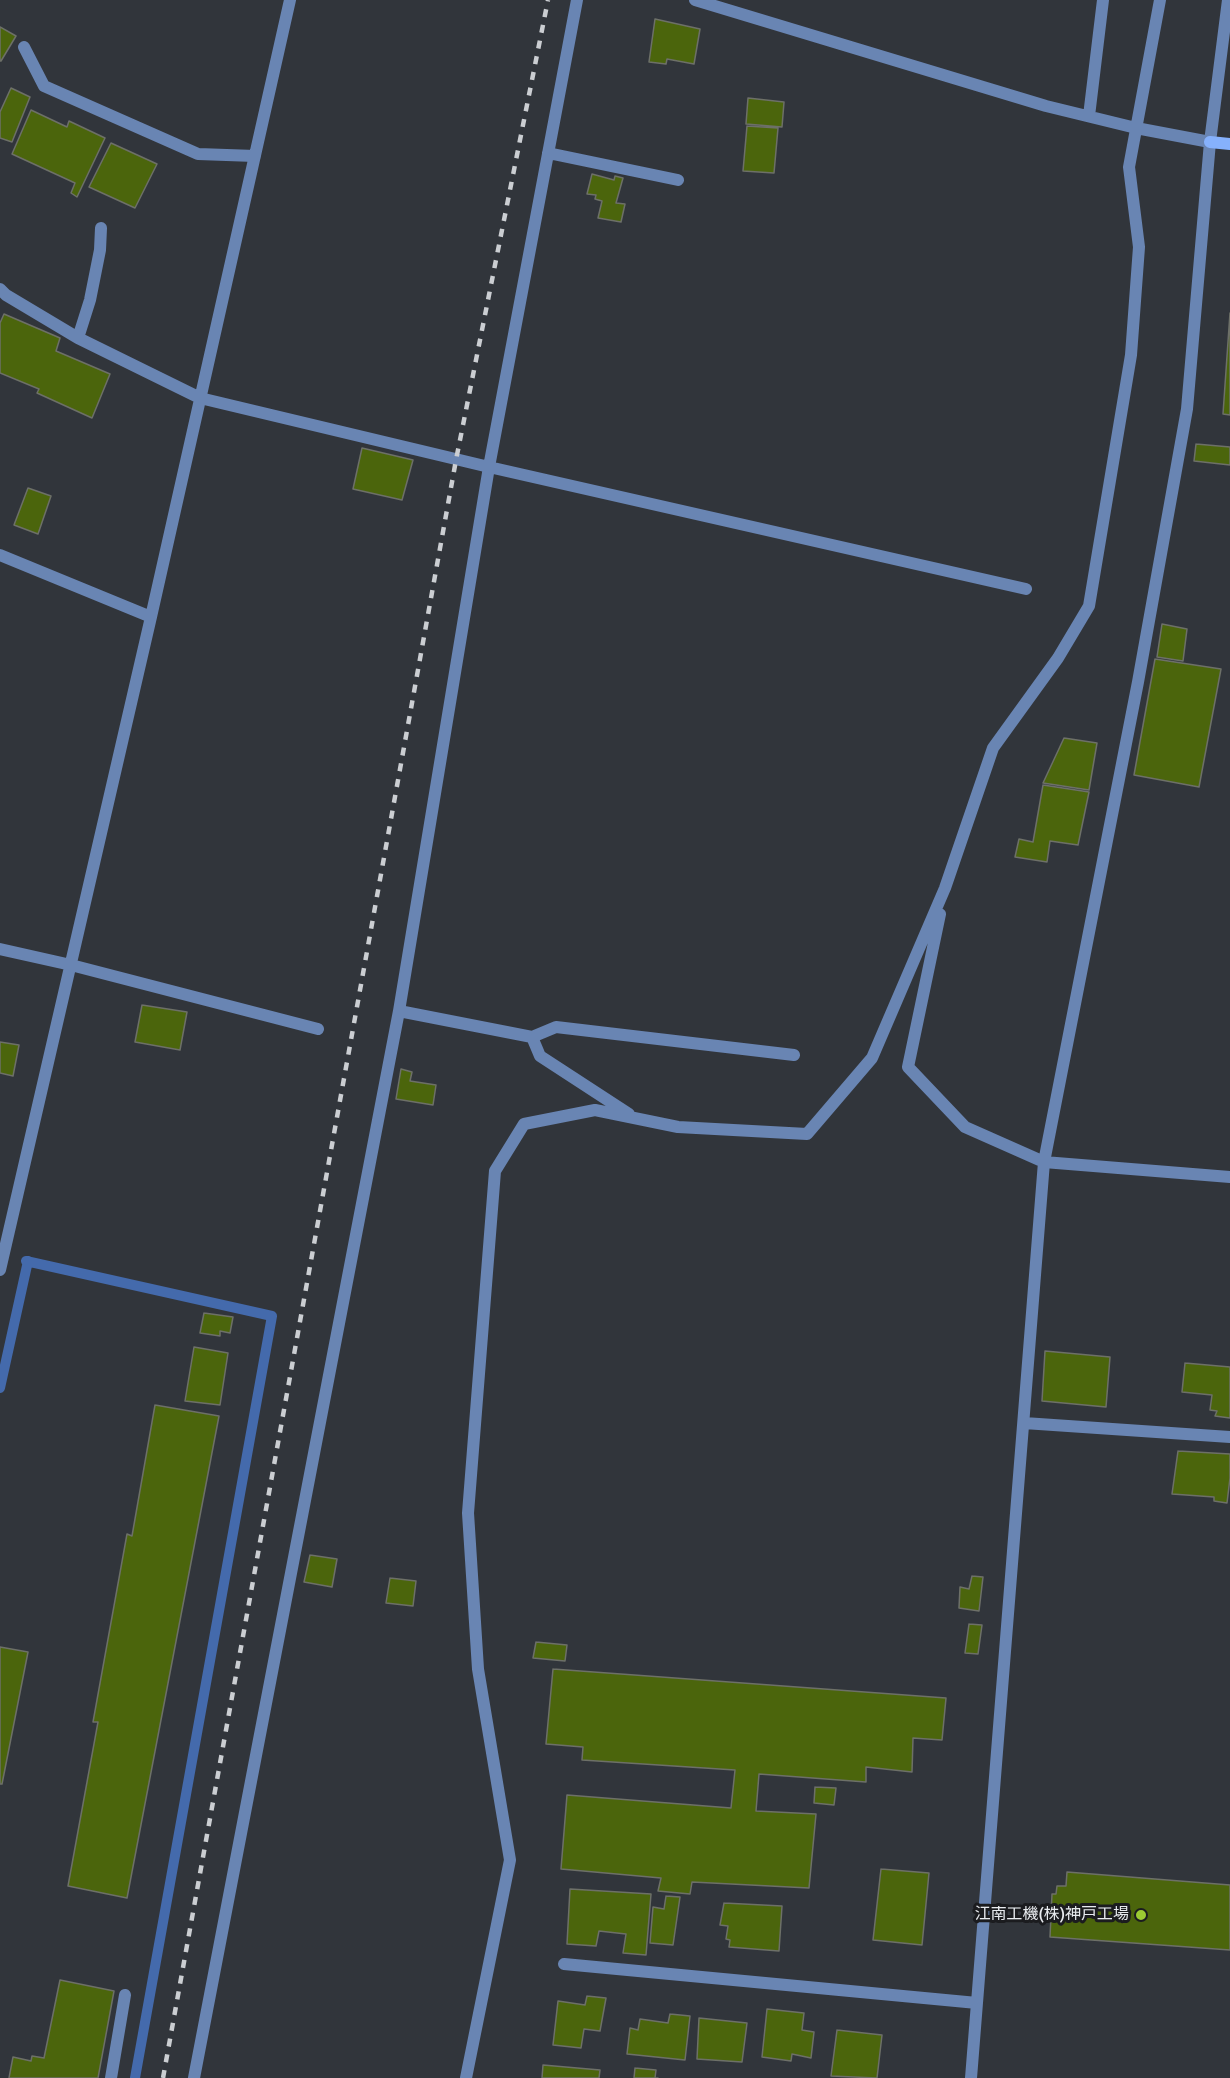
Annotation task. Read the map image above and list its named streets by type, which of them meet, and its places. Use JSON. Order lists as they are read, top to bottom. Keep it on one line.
{"places":["江南工機(株)神戸工場"]}
